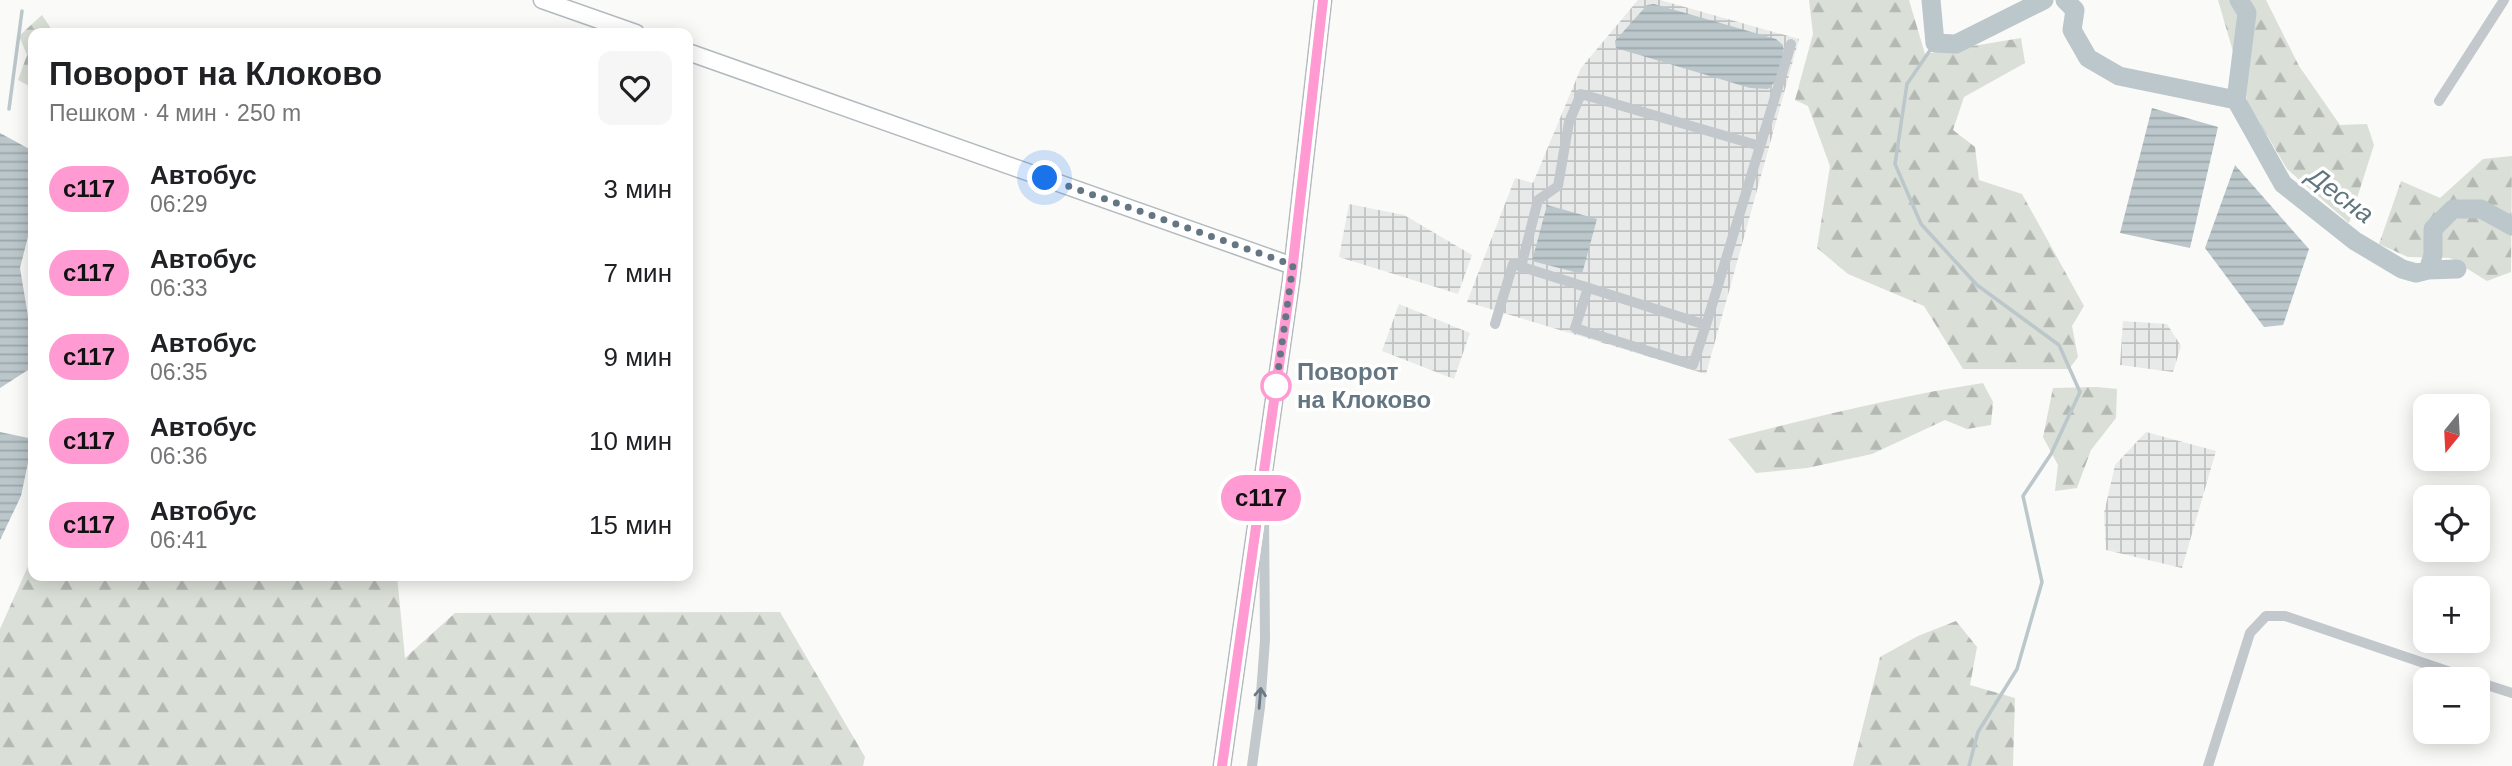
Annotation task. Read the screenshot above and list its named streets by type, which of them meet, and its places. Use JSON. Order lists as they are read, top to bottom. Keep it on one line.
{"water":["Десна"],"places":["Поворот на Клоково"],"lines":["bus line с117"],"north":"bottom","page":{"on_map":"с117","heading":["Поворот на Клоково","Пешком · 4 мин · 250 m"],"list":[{"mark":"с117","name":"Автобус","note":"06:29","value":"3 мин"},{"mark":"с117","name":"Автобус","note":"06:33","value":"7 мин"},{"mark":"с117","name":"Автобус","note":"06:35","value":"9 мин"},{"mark":"с117","name":"Автобус","note":"06:36","value":"10 мин"},{"mark":"с117","name":"Автобус","note":"06:41","value":"15 мин"}],"map_buttons":["+","−"]}}
